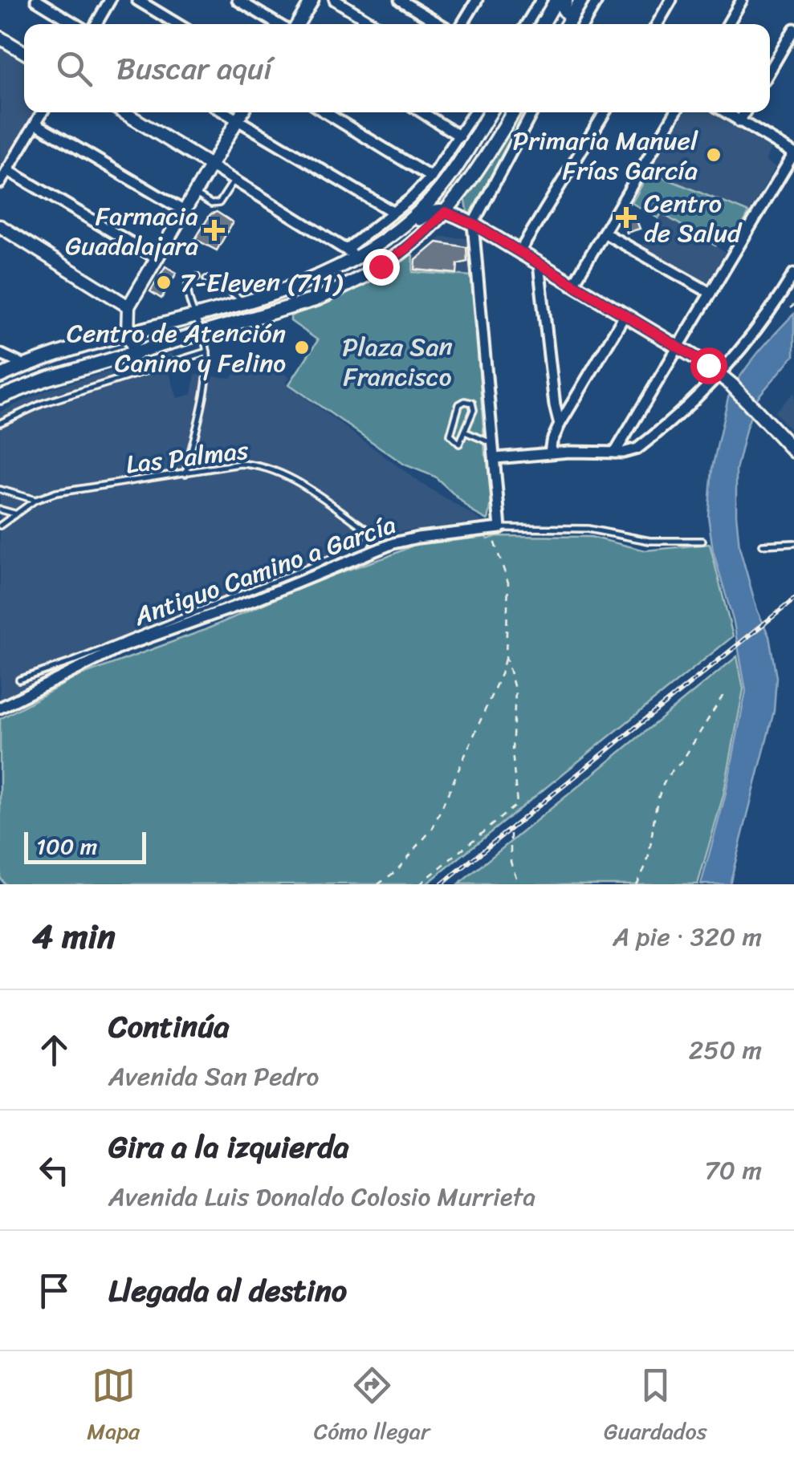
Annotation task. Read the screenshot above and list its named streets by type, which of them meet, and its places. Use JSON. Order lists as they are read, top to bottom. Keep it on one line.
{"streets":{"street":["Antiguo Camino a García"],"lane":["Las Palmas"]},"parks":["Plaza San Francisco"],"places":{"other":["Primaria Manuel Frías García","7-Eleven (711)","Centro de Atención Canino y Felino"],"health":["Centro de Salud","Farmacia Guadalajara"]},"scale_bar":"100 m","page":{"search":"Buscar aquí","scale":"100 m","heading":["4 min","A pie · 320 m"],"list":[["Continúa","Avenida San Pedro","250 m"],["Gira a la izquierda","Avenida Luis Donaldo Colosio Murrieta","70 m"],"Llegada al destino"],"nav":["Mapa","Cómo llegar","Guardados"]}}
